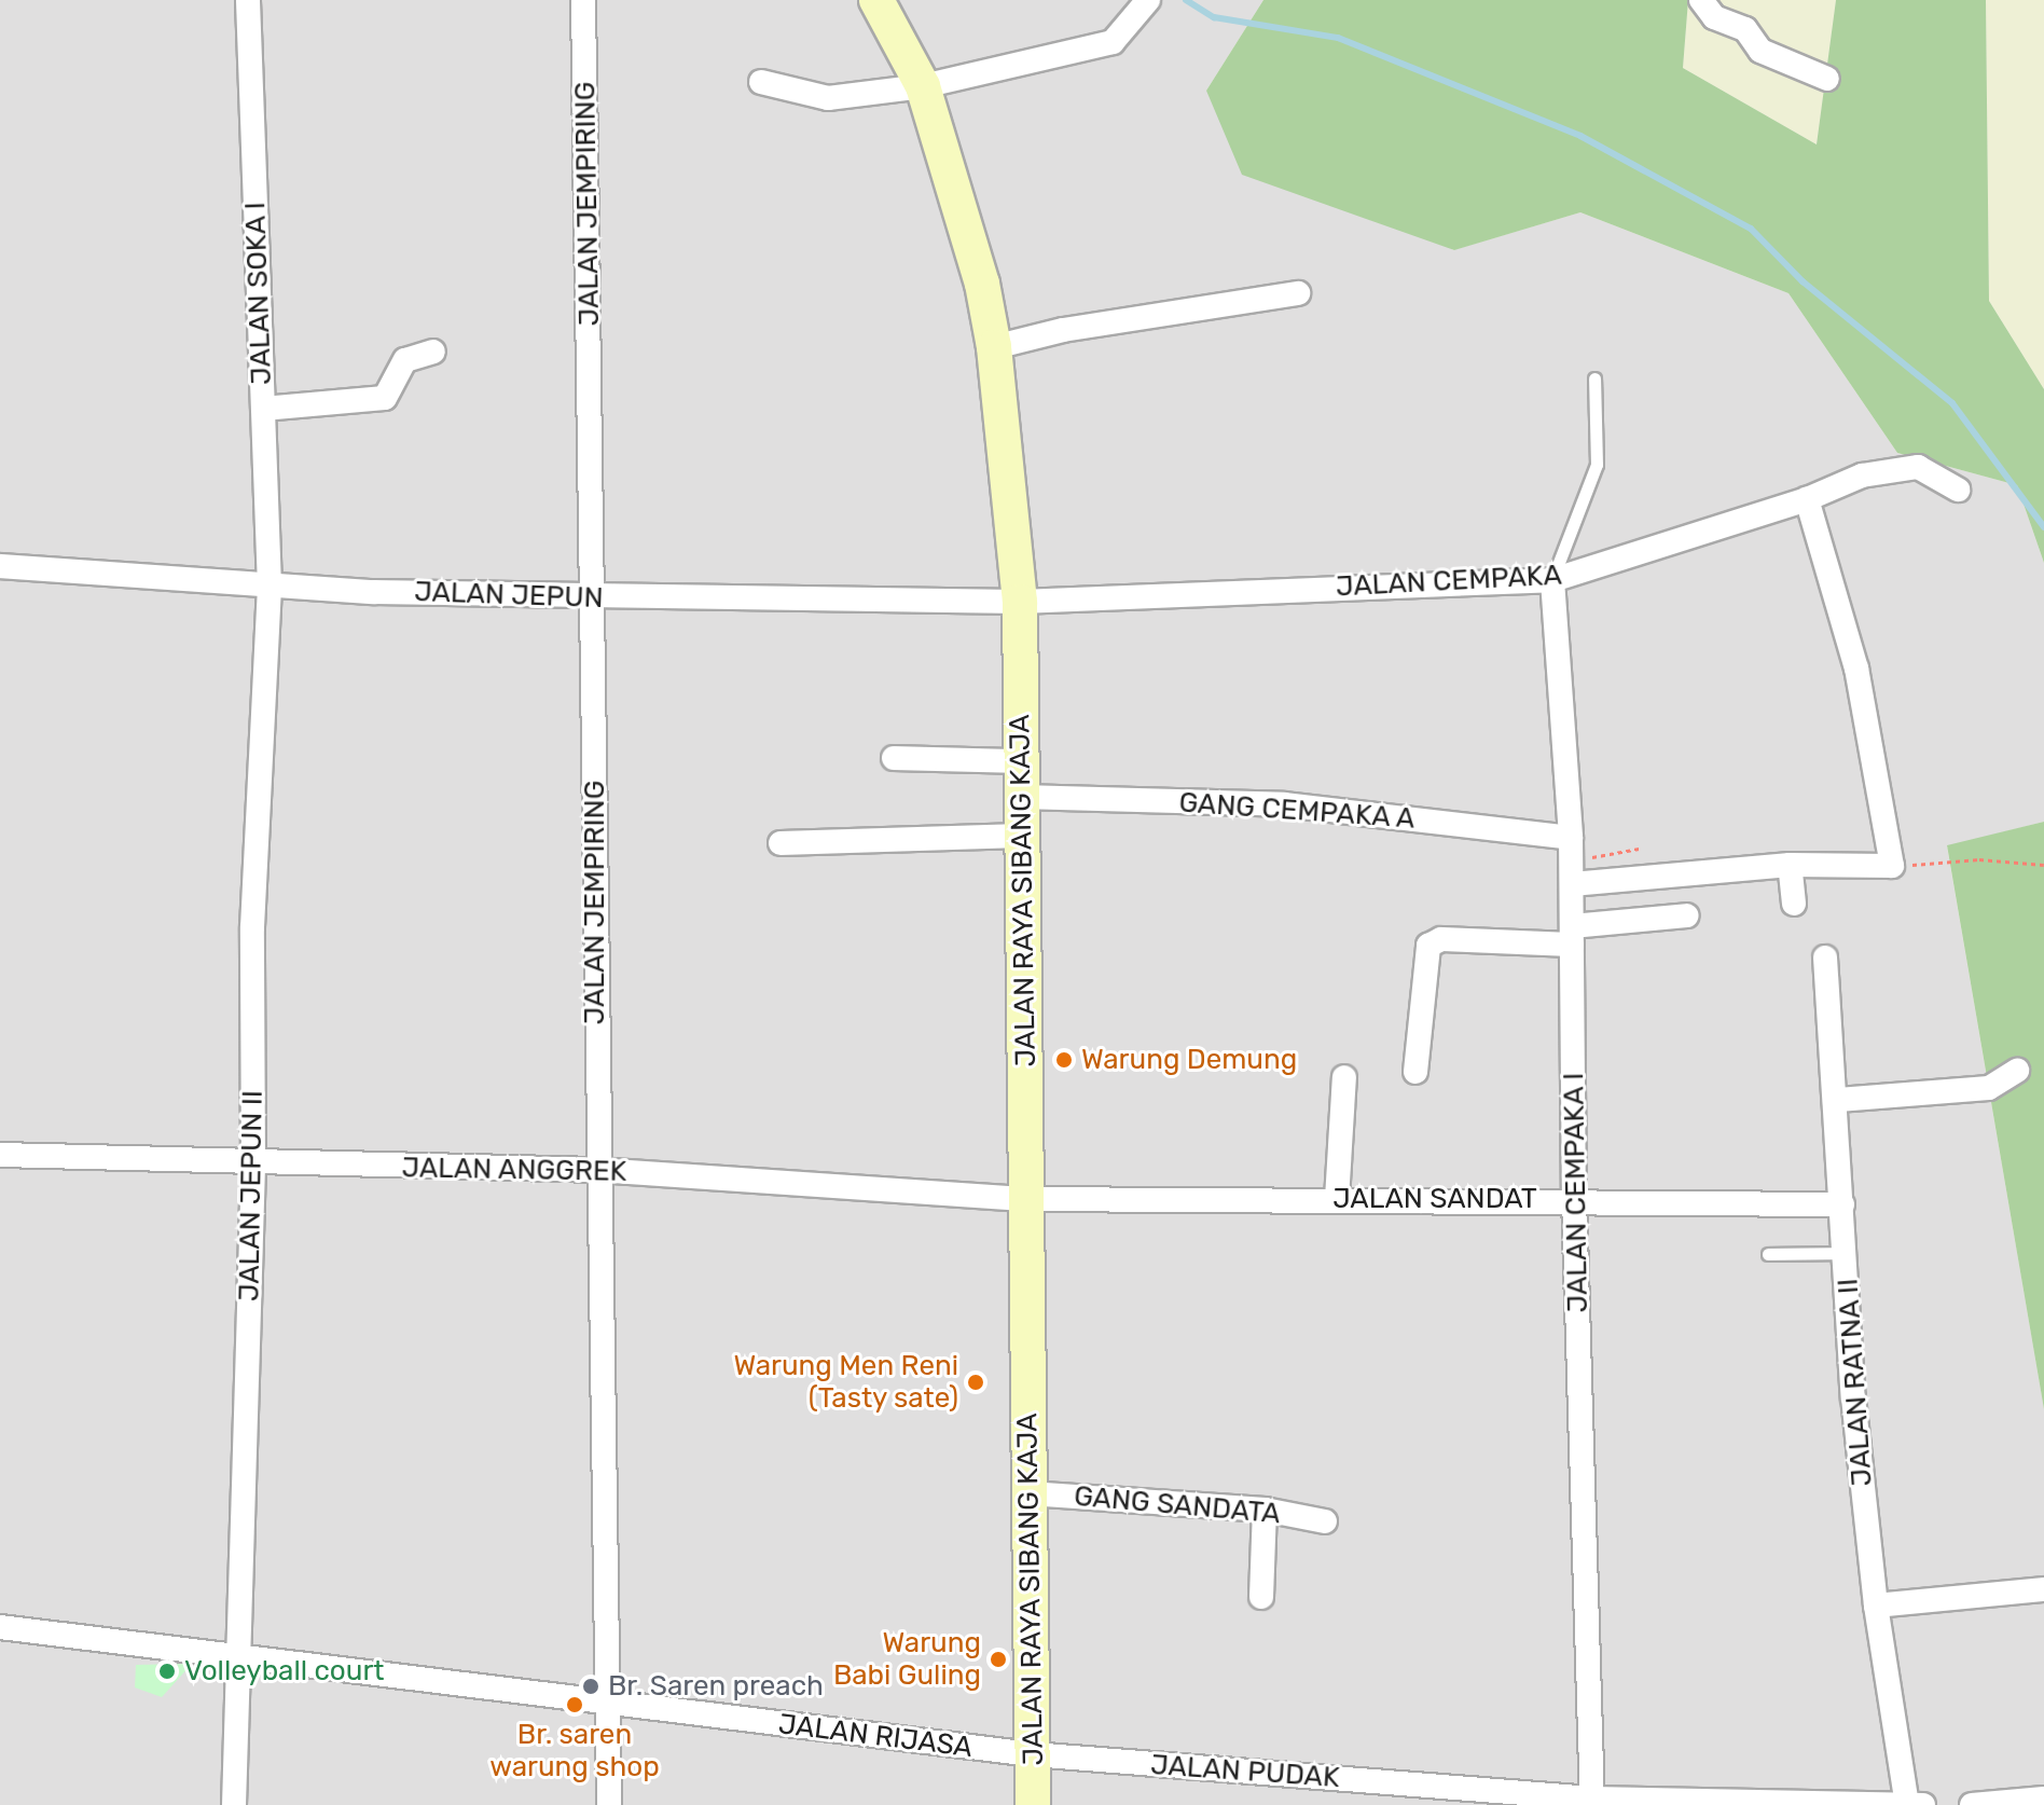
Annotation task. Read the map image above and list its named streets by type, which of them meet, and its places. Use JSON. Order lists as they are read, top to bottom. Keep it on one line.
{"streets":{"main road":["JALAN RAYA SIBANG KAJA"],"street":["JALAN JEMPIRING","JALAN SOKA I","JALAN CEMPAKA","JALAN JEPUN","GANG CEMPAKA A","JALAN ANGGREK","JALAN CEMPAKA I","JALAN JEPUN II","JALAN SANDAT","JALAN RATNA II","GANG SANDATA","JALAN RIJASA","JALAN PUDAK"]},"crossings":[["JALAN JEMPIRING","JALAN JEPUN"],["JALAN JEMPIRING","JALAN ANGGREK"],["JALAN JEMPIRING","JALAN RIJASA"],["JALAN SOKA I","JALAN JEPUN"],["JALAN SOKA I","JALAN JEPUN II"],["JALAN CEMPAKA","JALAN JEPUN"],["JALAN CEMPAKA","JALAN RAYA SIBANG KAJA"],["JALAN CEMPAKA","JALAN CEMPAKA I"],["JALAN JEPUN","JALAN RAYA SIBANG KAJA"],["JALAN JEPUN","JALAN JEPUN II"],["GANG CEMPAKA A","JALAN RAYA SIBANG KAJA"],["GANG CEMPAKA A","JALAN CEMPAKA I"],["JALAN RAYA SIBANG KAJA","JALAN ANGGREK"],["JALAN RAYA SIBANG KAJA","JALAN SANDAT"],["JALAN RAYA SIBANG KAJA","GANG SANDATA"],["JALAN RAYA SIBANG KAJA","JALAN RIJASA"],["JALAN RAYA SIBANG KAJA","JALAN PUDAK"],["JALAN ANGGREK","JALAN JEPUN II"],["JALAN ANGGREK","JALAN SANDAT"],["JALAN CEMPAKA I","JALAN SANDAT"],["JALAN CEMPAKA I","JALAN PUDAK"],["JALAN JEPUN II","JALAN RIJASA"],["JALAN SANDAT","JALAN RATNA II"],["JALAN RATNA II","JALAN PUDAK"],["JALAN RIJASA","JALAN PUDAK"]],"places":["Warung Demung","Warung Men Reni (Tasty sate)","Warung Babi Guling","Volleyball court","Br. Saren preach","Br. saren warung shop"]}
